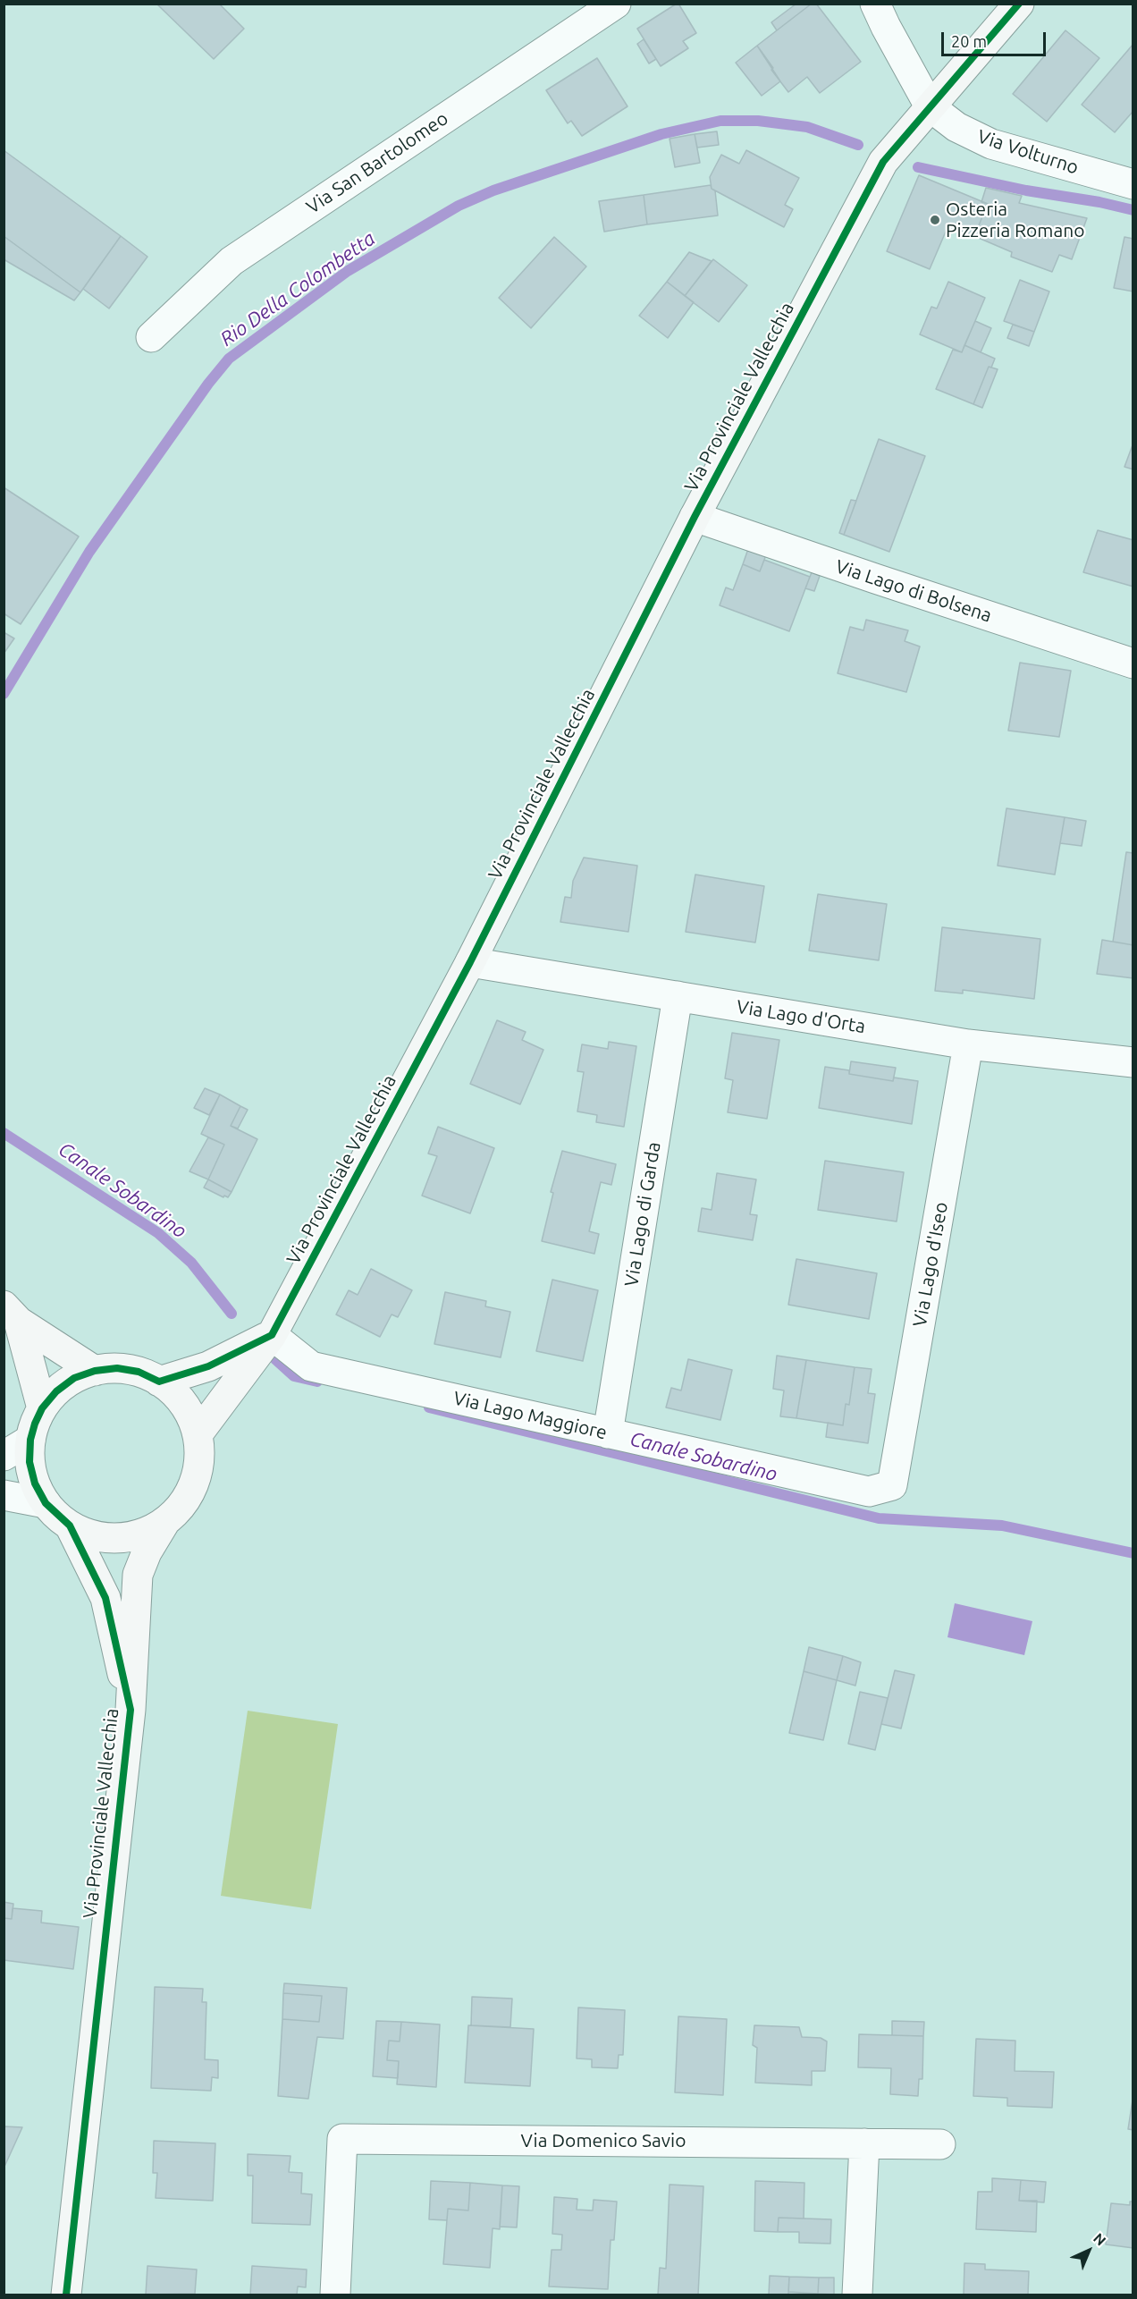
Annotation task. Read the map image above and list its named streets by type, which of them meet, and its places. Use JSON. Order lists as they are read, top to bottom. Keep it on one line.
{"streets":{"main road":["Via Provinciale Vallecchia"],"street":["Via Volturno","Via San Bartolomeo","Via Lago di Bolsena","Via Lago d'Orta","Via Lago di Garda","Via Lago d'Iseo","Via Lago Maggiore","Via Domenico Savio"]},"crossings":[["Via Volturno","Via Provinciale Vallecchia"],["Via Provinciale Vallecchia","Via Lago di Bolsena"],["Via Provinciale Vallecchia","Via Lago d'Orta"],["Via Provinciale Vallecchia","Via Lago Maggiore"],["Via Lago d'Orta","Via Lago di Garda"],["Via Lago d'Orta","Via Lago d'Iseo"],["Via Lago di Garda","Via Lago Maggiore"],["Via Lago d'Iseo","Via Lago Maggiore"]],"water":["Rio Della Colombetta","Canale Sobardino"],"places":["Osteria Pizzeria Romano"],"scale_bar":"20 m","north":"top right"}
